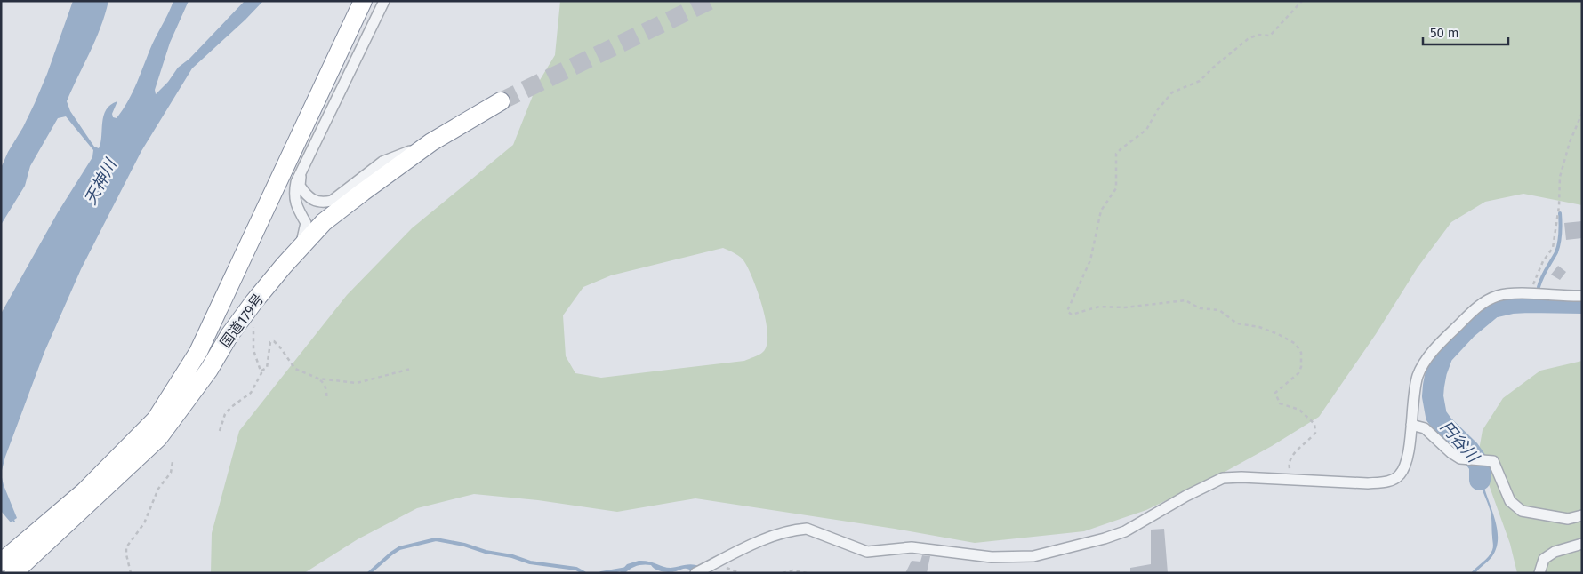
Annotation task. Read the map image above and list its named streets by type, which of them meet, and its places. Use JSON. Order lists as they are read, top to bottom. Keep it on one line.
{"streets":{"highway":["国道179号"]},"water":["天神川","円谷川"],"scale_bar":"50 m"}
